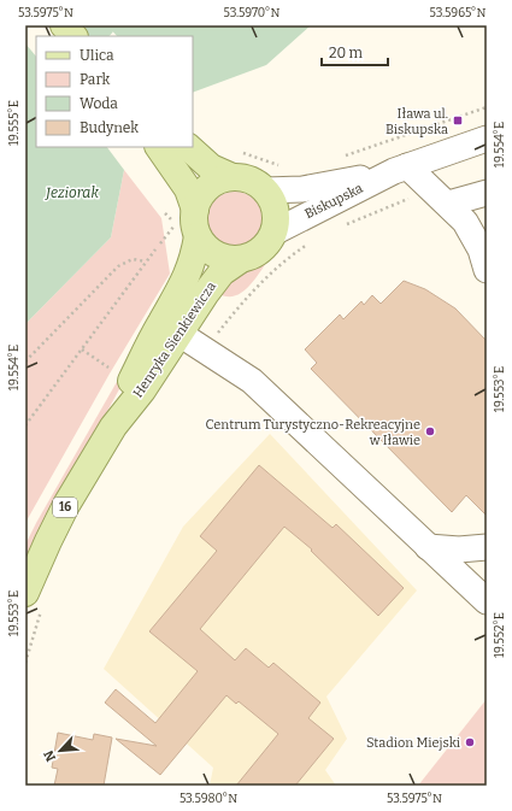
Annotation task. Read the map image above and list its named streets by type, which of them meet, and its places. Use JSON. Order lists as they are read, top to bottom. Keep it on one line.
{"streets":{"main road":["Henryka Sienkiewicza","16"],"street":["Biskupska"]},"crossings":[["Biskupska","Henryka Sienkiewicza"],["Biskupska","16"],["Henryka Sienkiewicza","16"]],"water":["Jeziorak"],"places":{"transit":["Iława ul. Biskupska"],"other":["Centrum Turystyczno-Rekreacyjne w Iławie","Stadion Miejski"]},"legend":["Ulica","Park","Woda","Budynek"],"scale_bar":"20 m","north":"bottom left","coordinates":["53.5975°N","53.5970°N","53.5965°N","19.555°E","19.554°E","19.553°E","19.552°E","53.5980°N"]}
